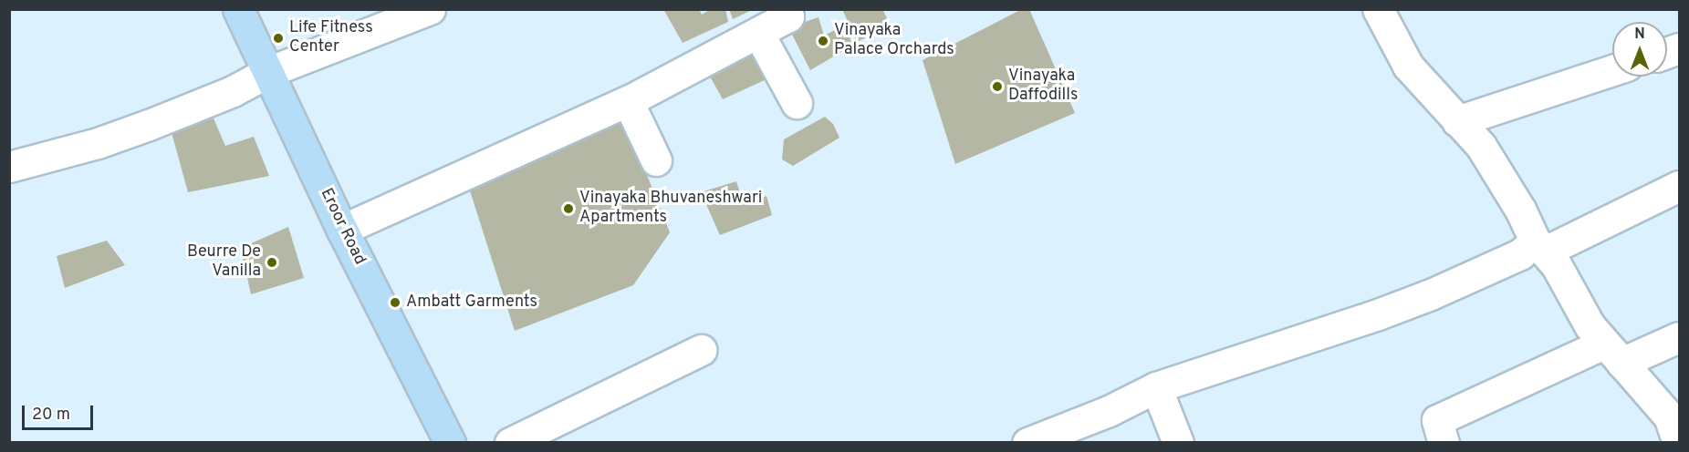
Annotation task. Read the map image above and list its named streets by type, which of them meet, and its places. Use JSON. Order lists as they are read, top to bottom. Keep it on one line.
{"streets":{"main road":["Eroor Road"]},"places":["Life Fitness Center","Vinayaka Palace Orchards","Vinayaka Daffodills","Vinayaka Bhuvaneshwari Apartments","Beurre De Vanilla","Ambatt Garments"],"scale_bar":"20 m","north":"top"}
